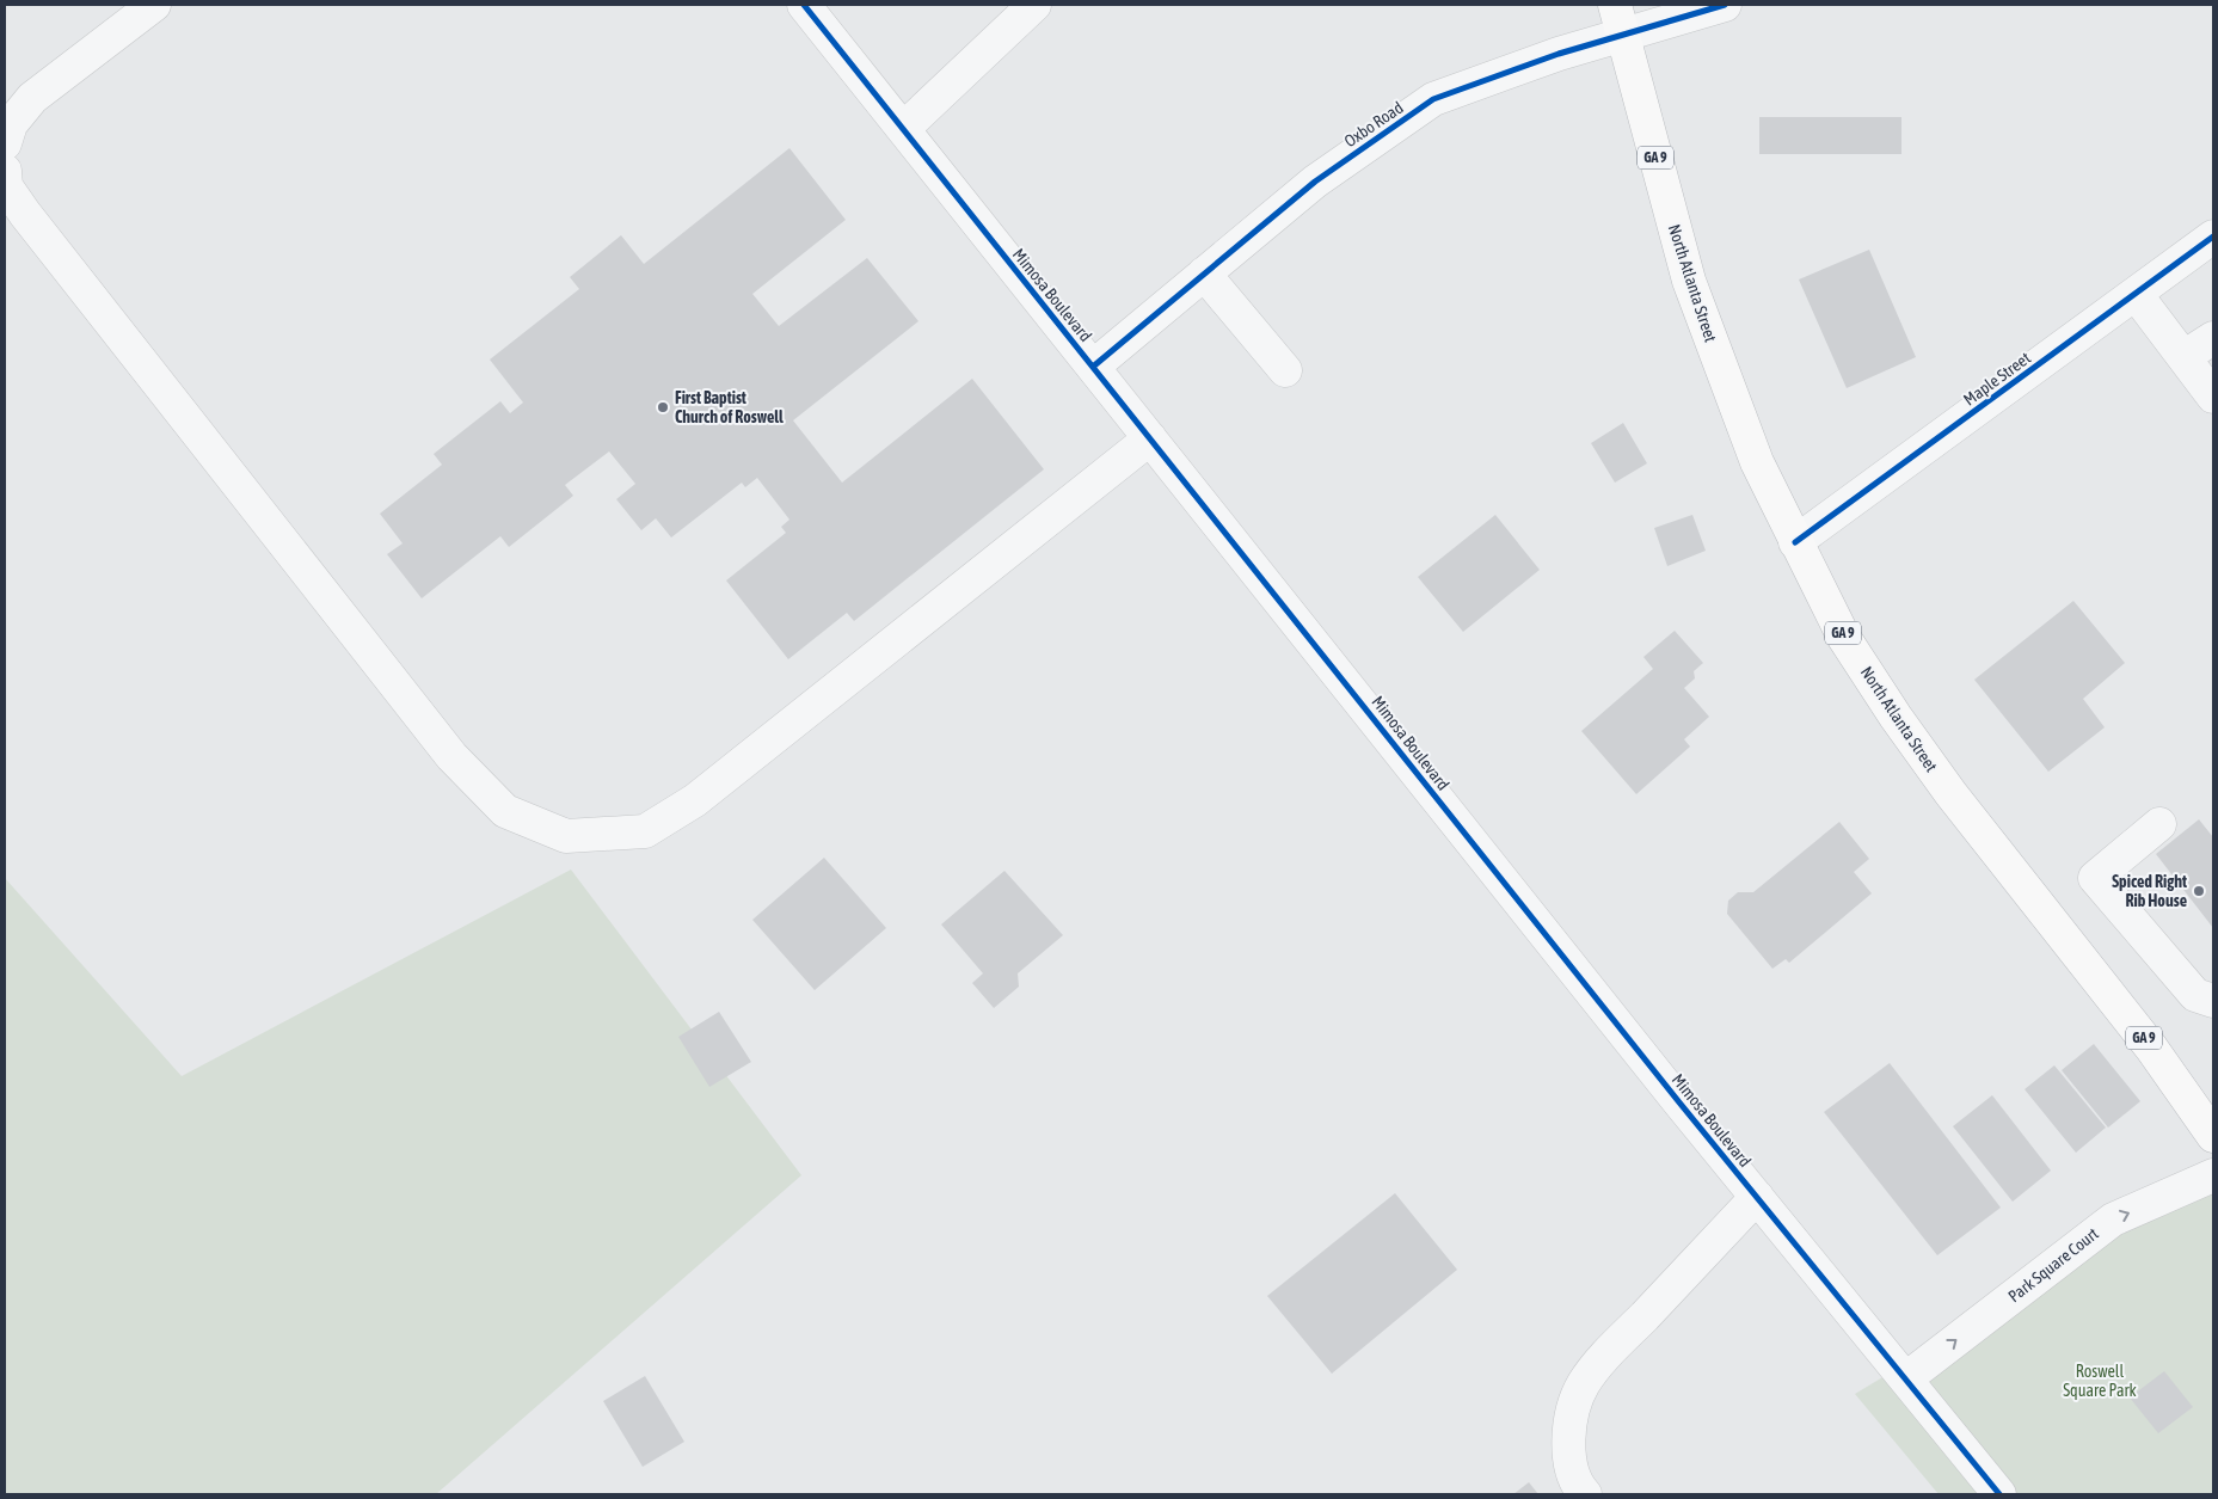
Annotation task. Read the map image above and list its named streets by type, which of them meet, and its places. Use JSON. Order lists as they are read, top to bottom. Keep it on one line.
{"streets":{"highway":["GA 9","North Atlanta Street"],"street":["Oxbo Road","Mimosa Boulevard","Maple Street","Park Square Court"]},"crossings":[["Oxbo Road","North Atlanta Street"],["Oxbo Road","Mimosa Boulevard"],["North Atlanta Street","Maple Street"],["Mimosa Boulevard","Park Square Court"]],"one_way":["Park Square Court"],"parks":["Roswell Square Park"],"places":["First Baptist Church of Roswell","Spiced Right Rib House"]}
